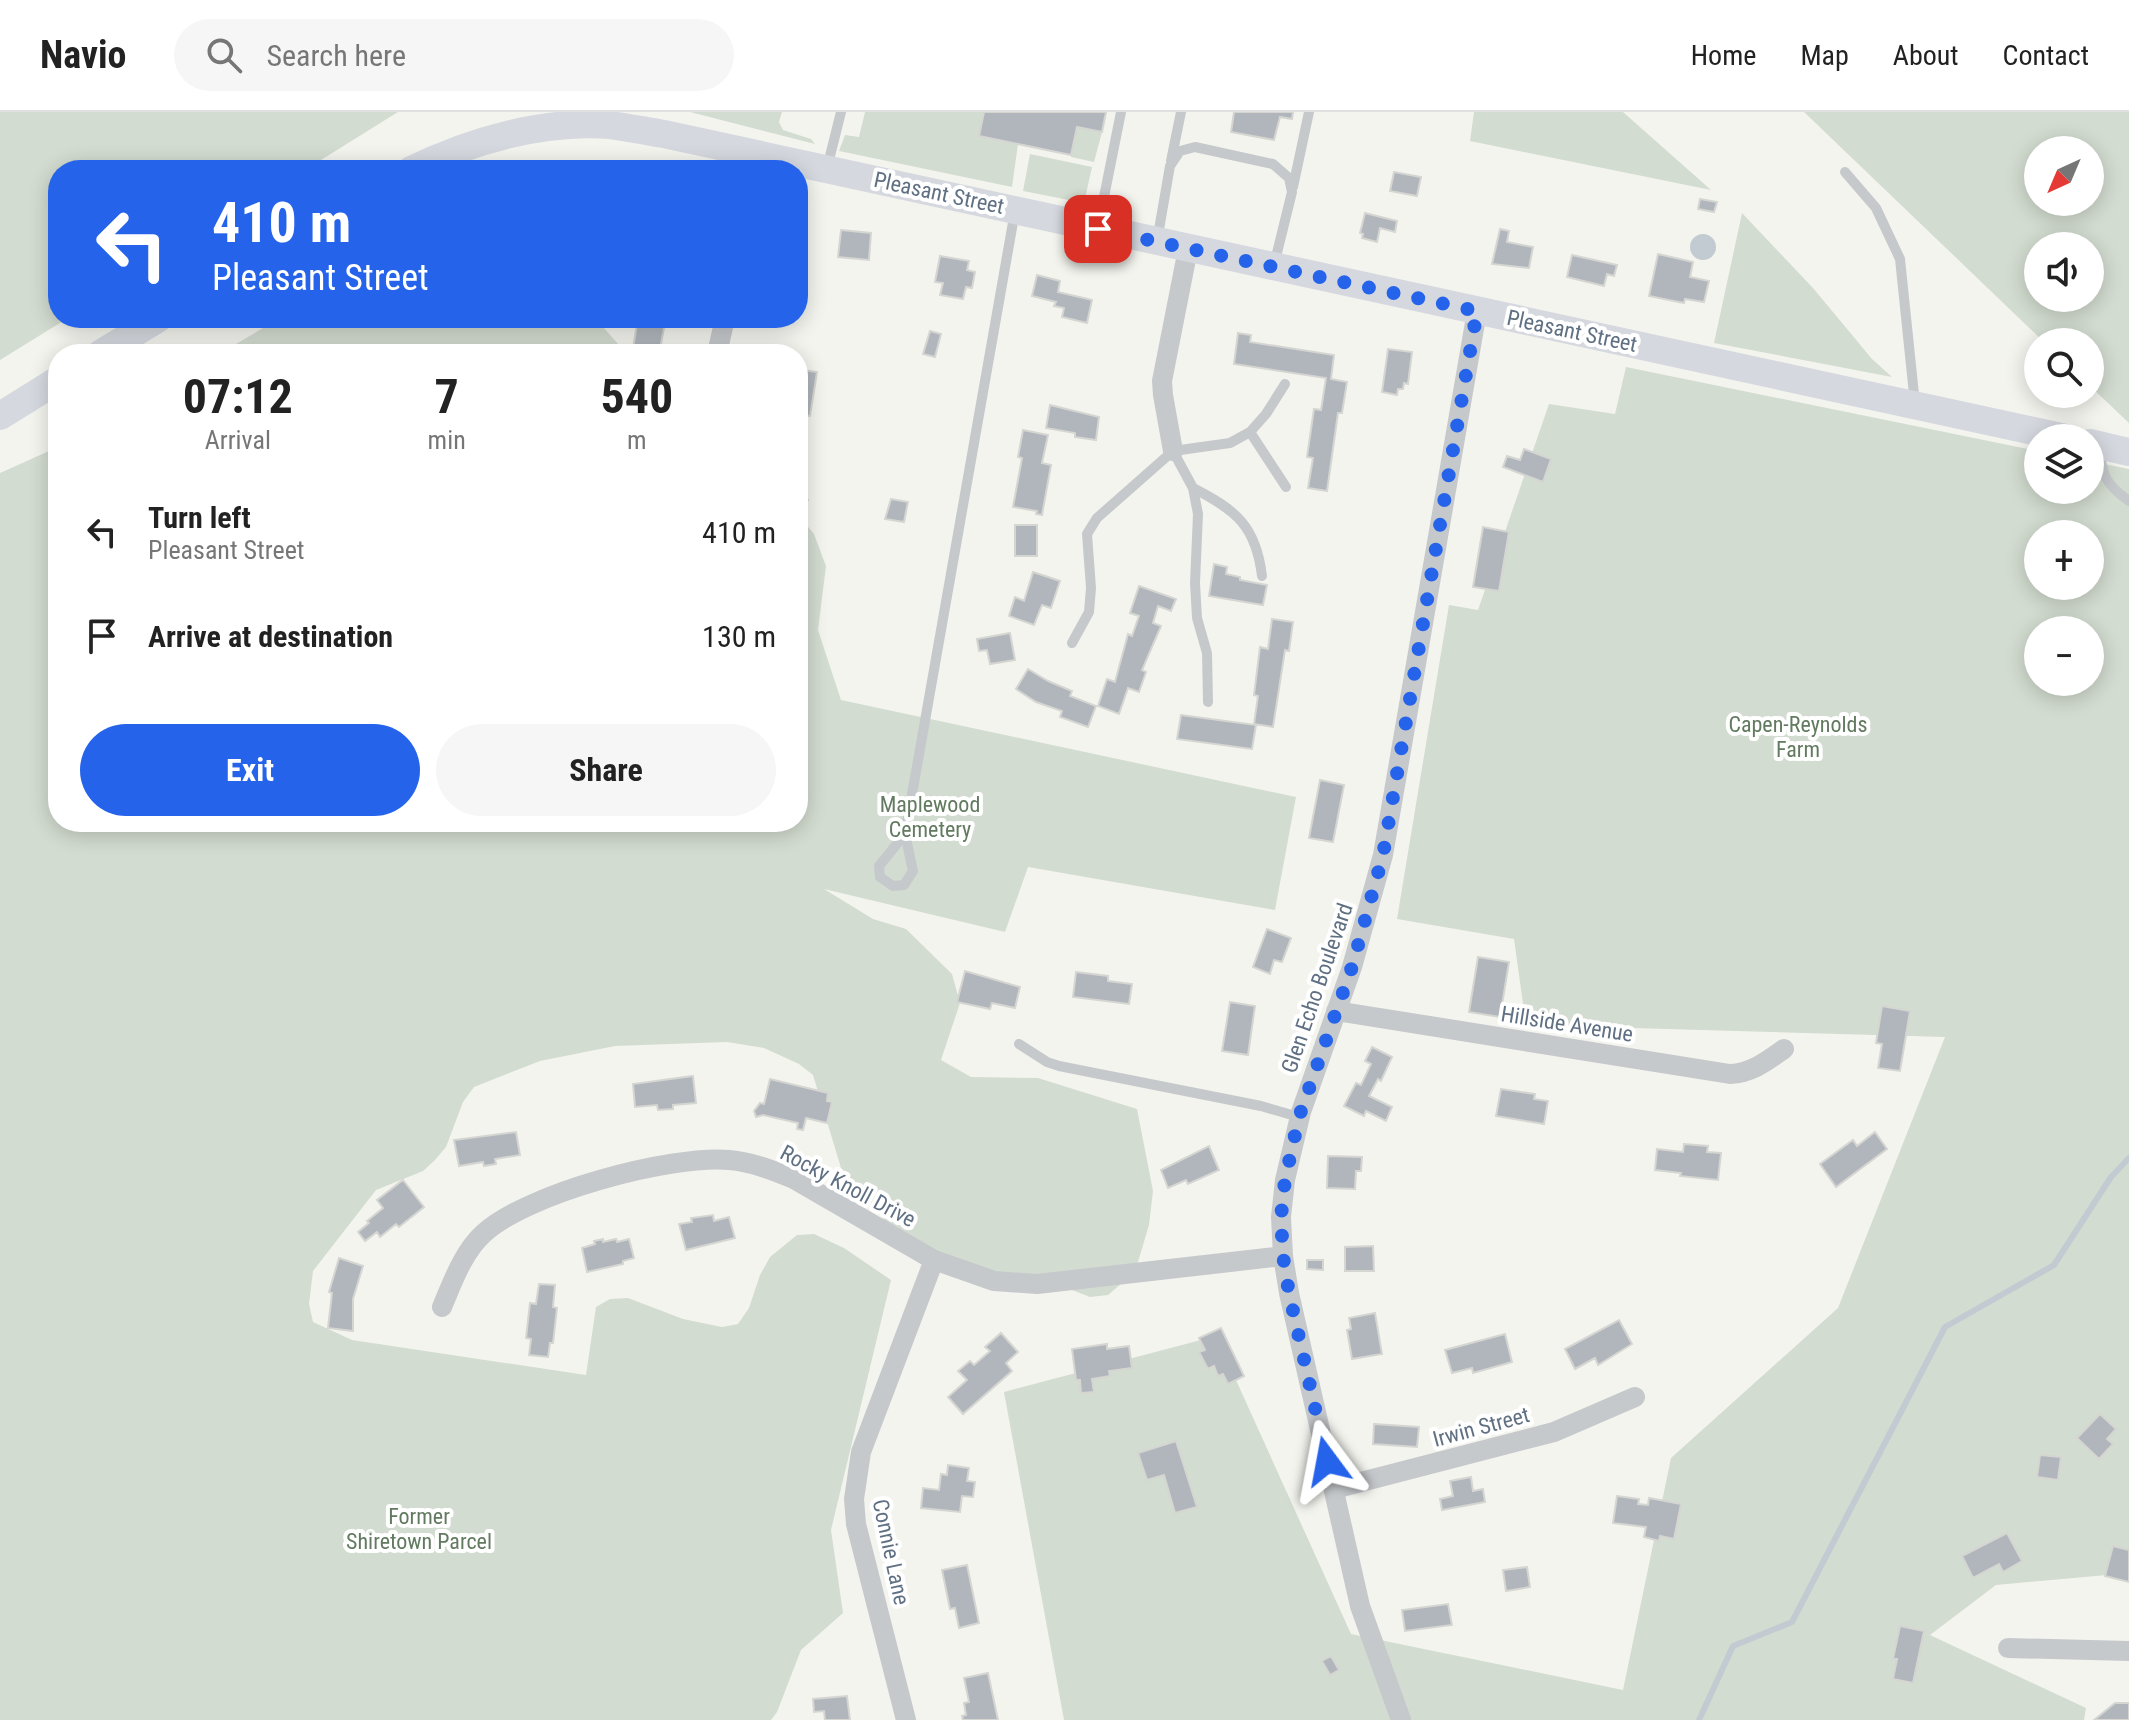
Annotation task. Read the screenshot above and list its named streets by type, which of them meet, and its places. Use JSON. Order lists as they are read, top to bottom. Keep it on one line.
{"streets":{"main road":["Pleasant Street"],"street":["Glen Echo Boulevard","Hillside Avenue","Rocky Knoll Drive","Irwin Street","Connie Lane"]},"crossings":[["Pleasant Street","Glen Echo Boulevard"],["Glen Echo Boulevard","Hillside Avenue"],["Glen Echo Boulevard","Rocky Knoll Drive"],["Glen Echo Boulevard","Irwin Street"],["Rocky Knoll Drive","Connie Lane"]],"parks":["Capen-Reynolds Farm","Maplewood Cemetery","Former Shiretown Parcel"],"north":"bottom left","page":{"header":"Navio","search":"Search here","nav":["Home","Map","About","Contact"],"map_buttons":["+","−"],"turn":["410 m","Pleasant Street"],"eta":["07:12","Arrival","7","min","540","m"],"list":[{"name":"Turn left","note":"Pleasant Street","value":"410 m"},{"name":"Arrive at destination","value":"130 m"}],"buttons":["Exit","Share"]}}
